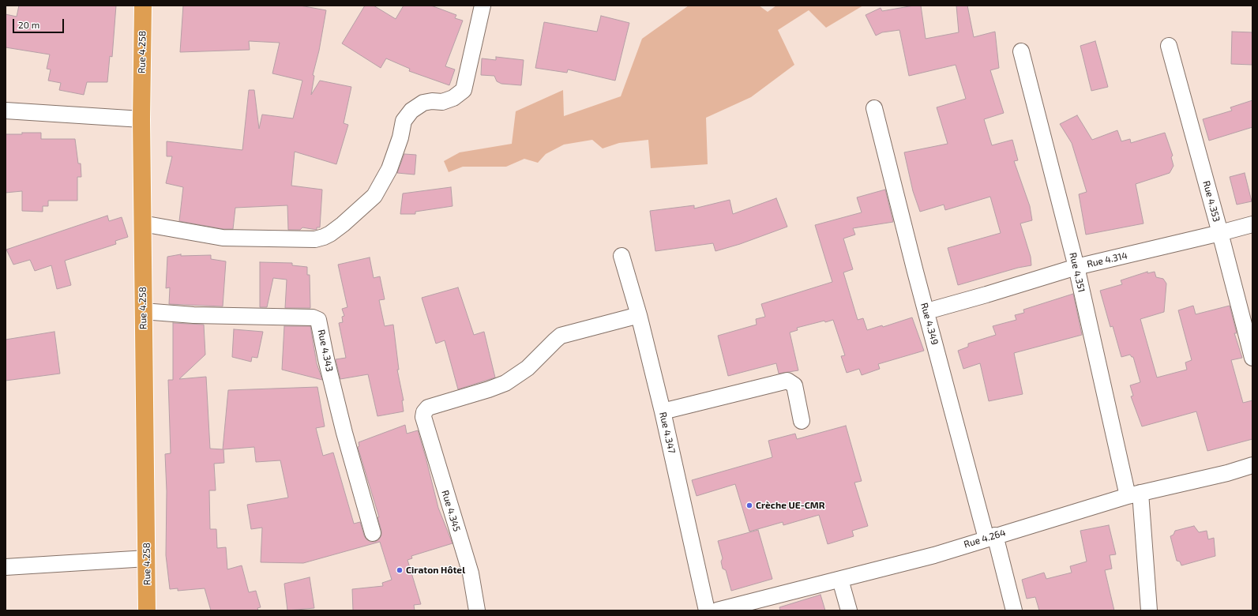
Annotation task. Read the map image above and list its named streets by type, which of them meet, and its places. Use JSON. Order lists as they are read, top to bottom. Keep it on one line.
{"streets":{"highway":["Rue 4.258"],"street":["Rue 4.353","Rue 4.314","Rue 4.351","Rue 4.349","Rue 4.343","Rue 4.347","Rue 4.345","Rue 4.264"]},"crossings":[["Rue 4.258","Rue 4.343"],["Rue 4.353","Rue 4.314"],["Rue 4.314","Rue 4.351"],["Rue 4.314","Rue 4.349"],["Rue 4.351","Rue 4.264"],["Rue 4.349","Rue 4.264"],["Rue 4.347","Rue 4.345"]],"places":["Crèche UE-CMR","Ciraton Hôtel"],"scale_bar":"20 m"}
